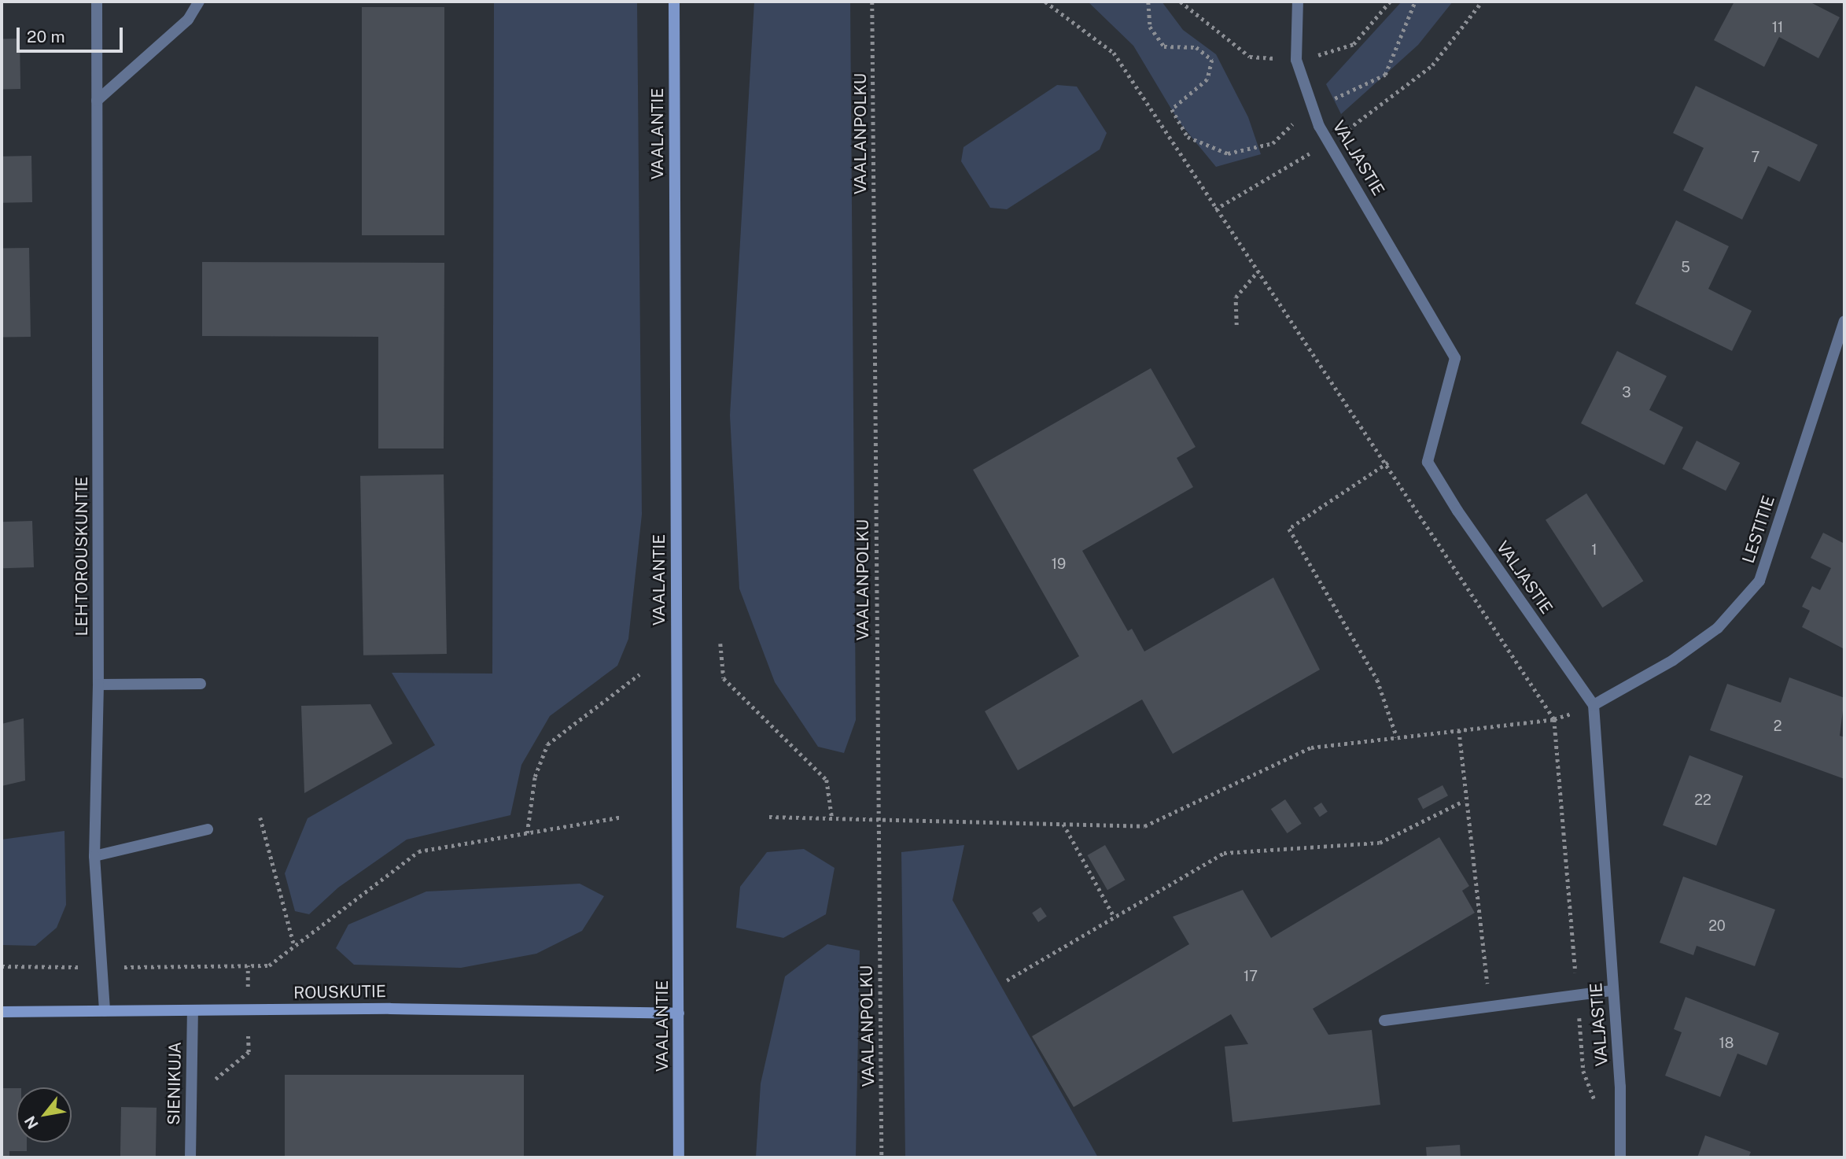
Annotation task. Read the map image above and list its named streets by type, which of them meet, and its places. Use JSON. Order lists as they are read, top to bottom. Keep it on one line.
{"streets":{"street":["VAALANTIE","VALJASTIE","LESTITIE","LEHTOROUSKUNTIE","ROUSKUTIE","SIENIKUJA"],"path":["VAALANPOLKU"]},"crossings":[["VAALANTIE","ROUSKUTIE"],["VALJASTIE","LESTITIE"],["LEHTOROUSKUNTIE","ROUSKUTIE"],["ROUSKUTIE","SIENIKUJA"]],"house_numbers":["11","7","5","3","1","19","2","22","20","17","18"],"scale_bar":"20 m","north":"bottom left"}
